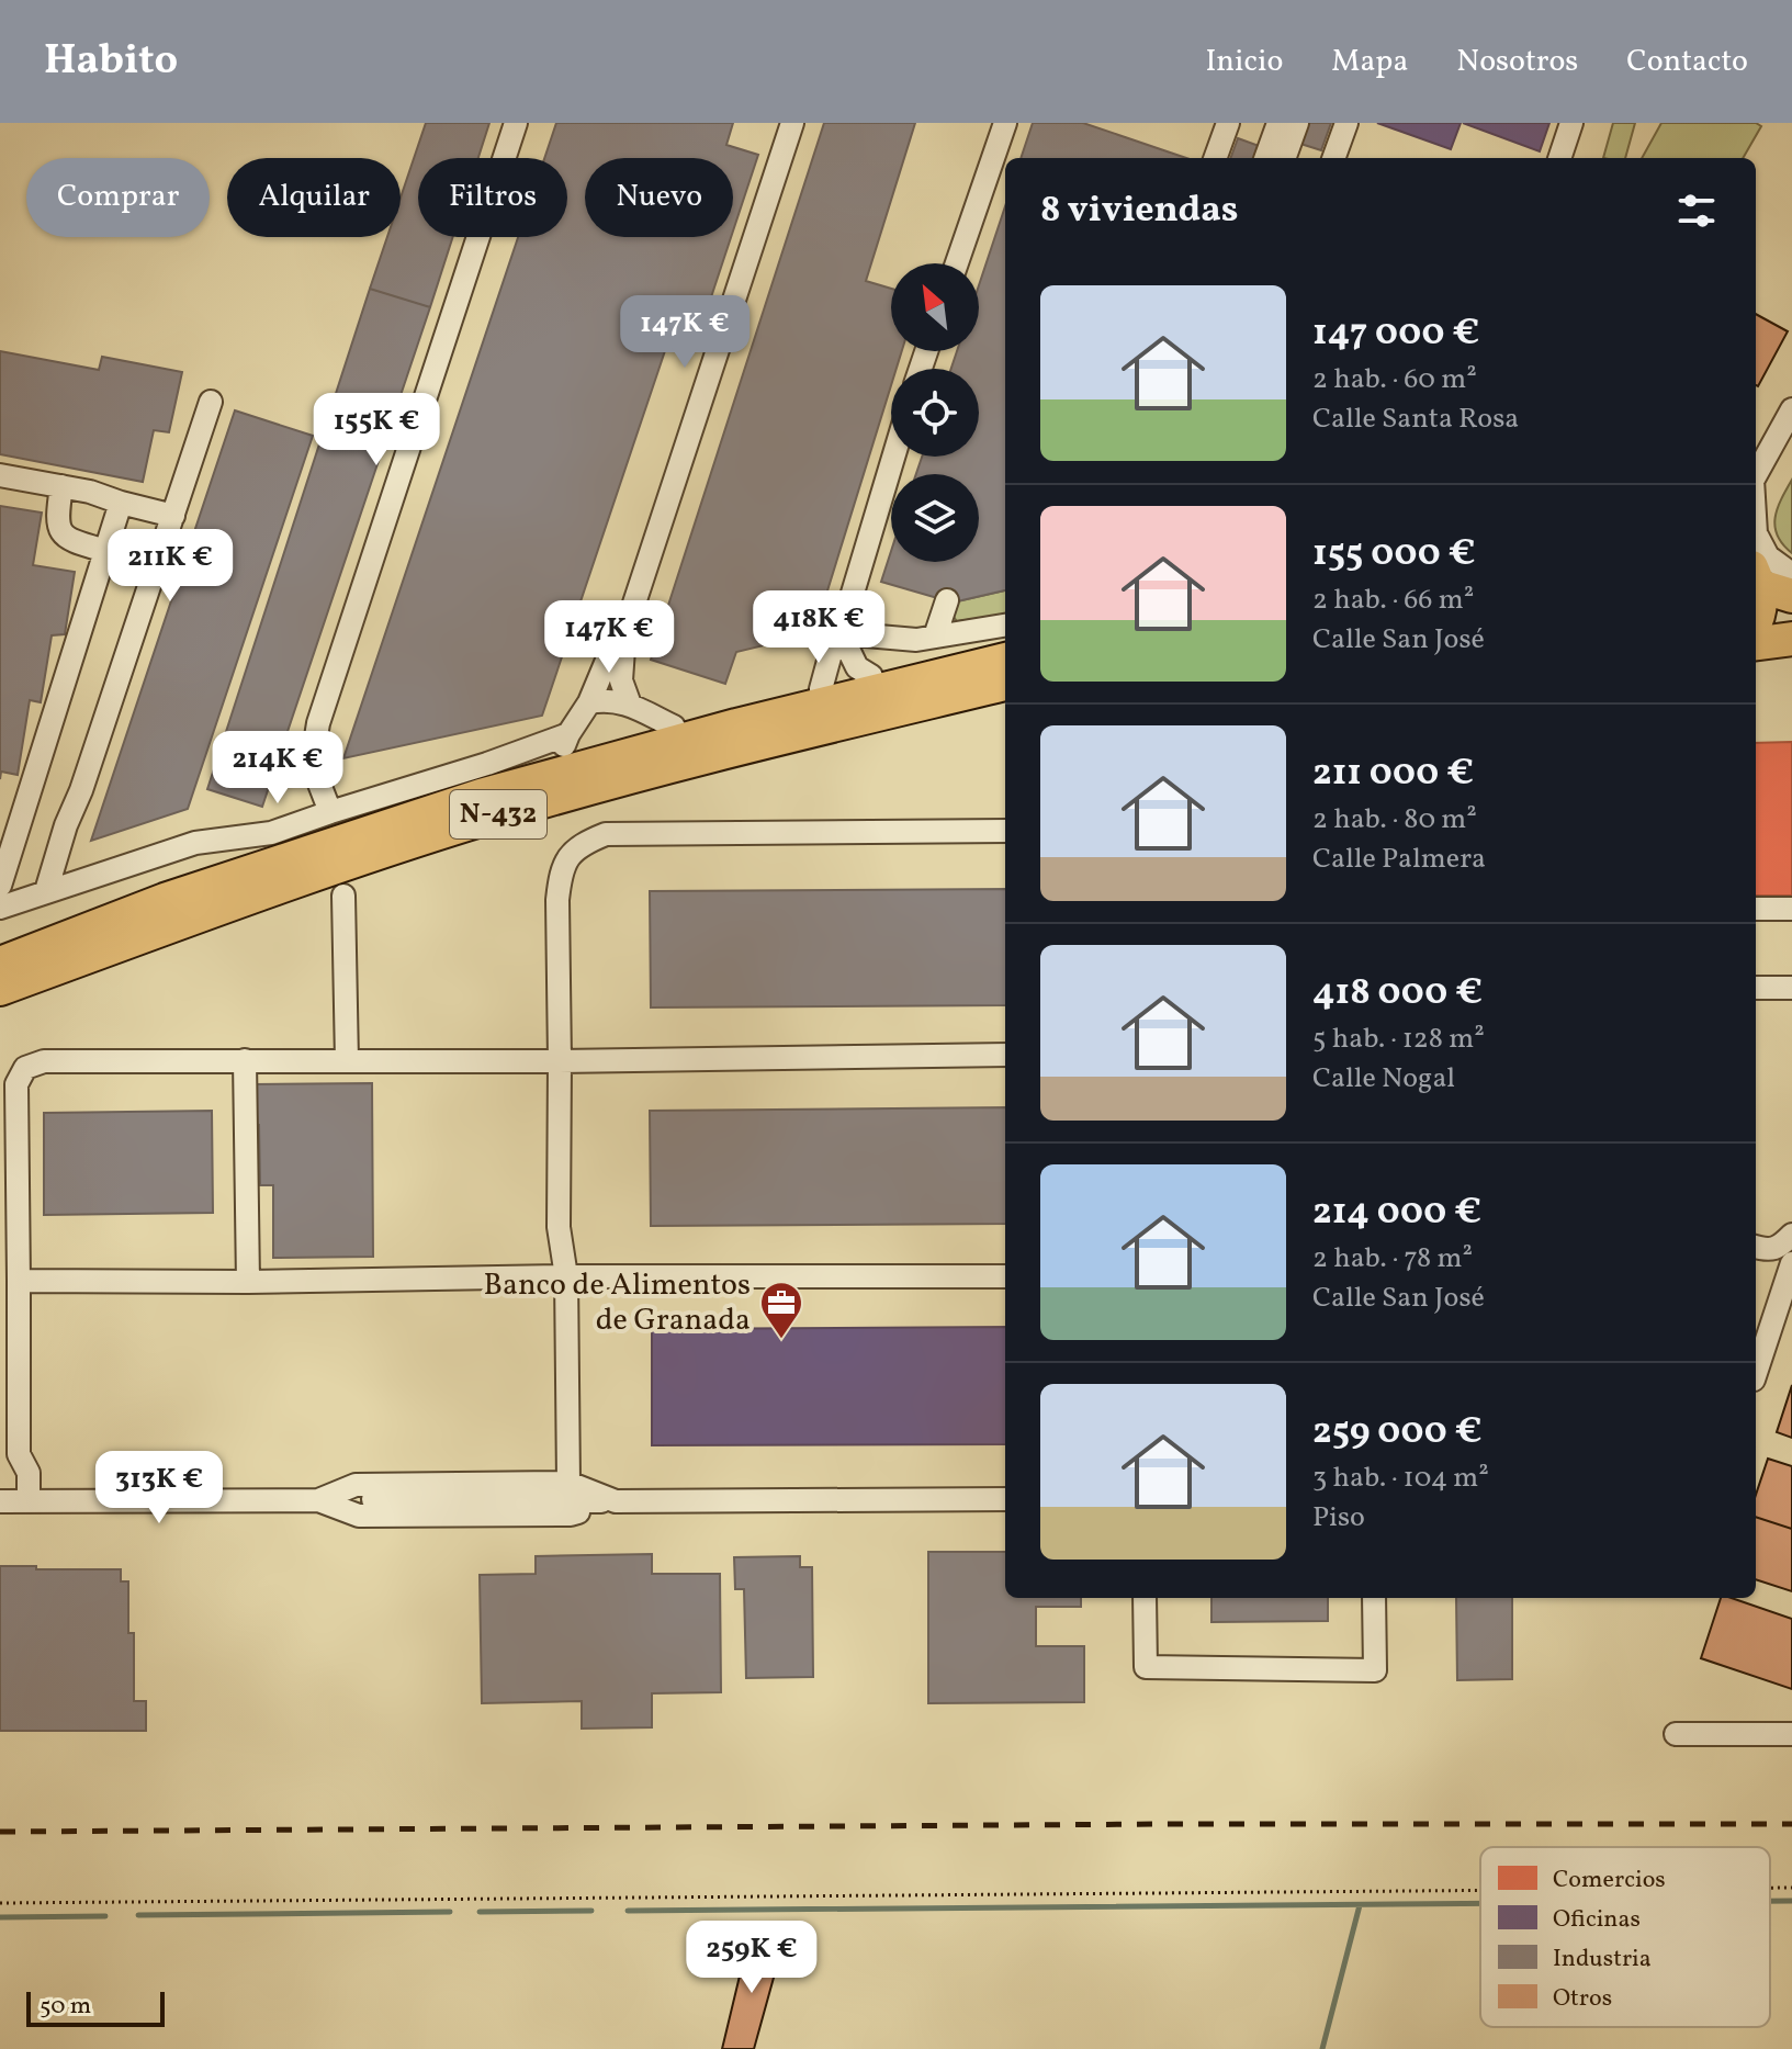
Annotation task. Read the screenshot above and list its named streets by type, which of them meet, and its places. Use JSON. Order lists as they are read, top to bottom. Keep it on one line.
{"streets":{"highway":["N-432"]},"places":{"office":["Banco de Alimentos de Granada"]},"legend":["Comercios","Oficinas","Industria","Otros"],"scale_bar":"50 m","north":"top left","page":{"header":"Habito","nav":["Inicio","Mapa","Nosotros","Contacto"],"chip":["Comprar","Alquilar","Filtros","Nuevo"],"heading":"8 viviendas","list":[{"name":"147 000 €","note":"2 hab. · 60 m² · Calle Santa Rosa"},{"name":"155 000 €","note":"2 hab. · 66 m² · Calle San José"},{"name":"211 000 €","note":"2 hab. · 80 m² · Calle Palmera"},{"name":"418 000 €","note":"5 hab. · 128 m² · Calle Nogal"},{"name":"214 000 €","note":"2 hab. · 78 m² · Calle San José"},{"name":"259 000 €","note":"3 hab. · 104 m² · Piso"}],"price":["147K €","155K €","211K €","418K €","147K €","214K €","313K €","259K €"],"scale":"50 m"}}
